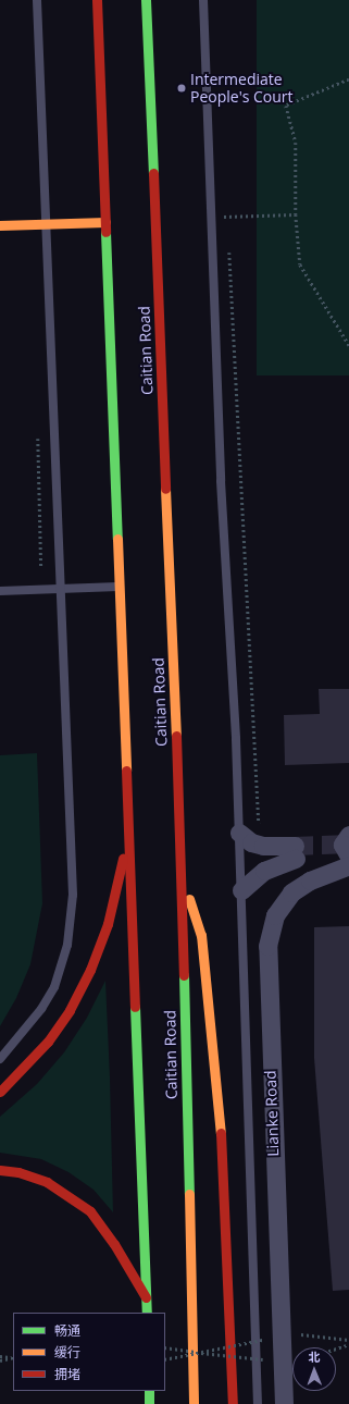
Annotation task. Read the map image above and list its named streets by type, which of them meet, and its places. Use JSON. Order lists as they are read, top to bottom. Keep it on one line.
{"streets":{"main road":["Caitian Road"],"street":["Lianke Road"]},"places":["Intermediate People's Court"],"legend":["畅通","缓行","拥堵"],"north":"top"}
